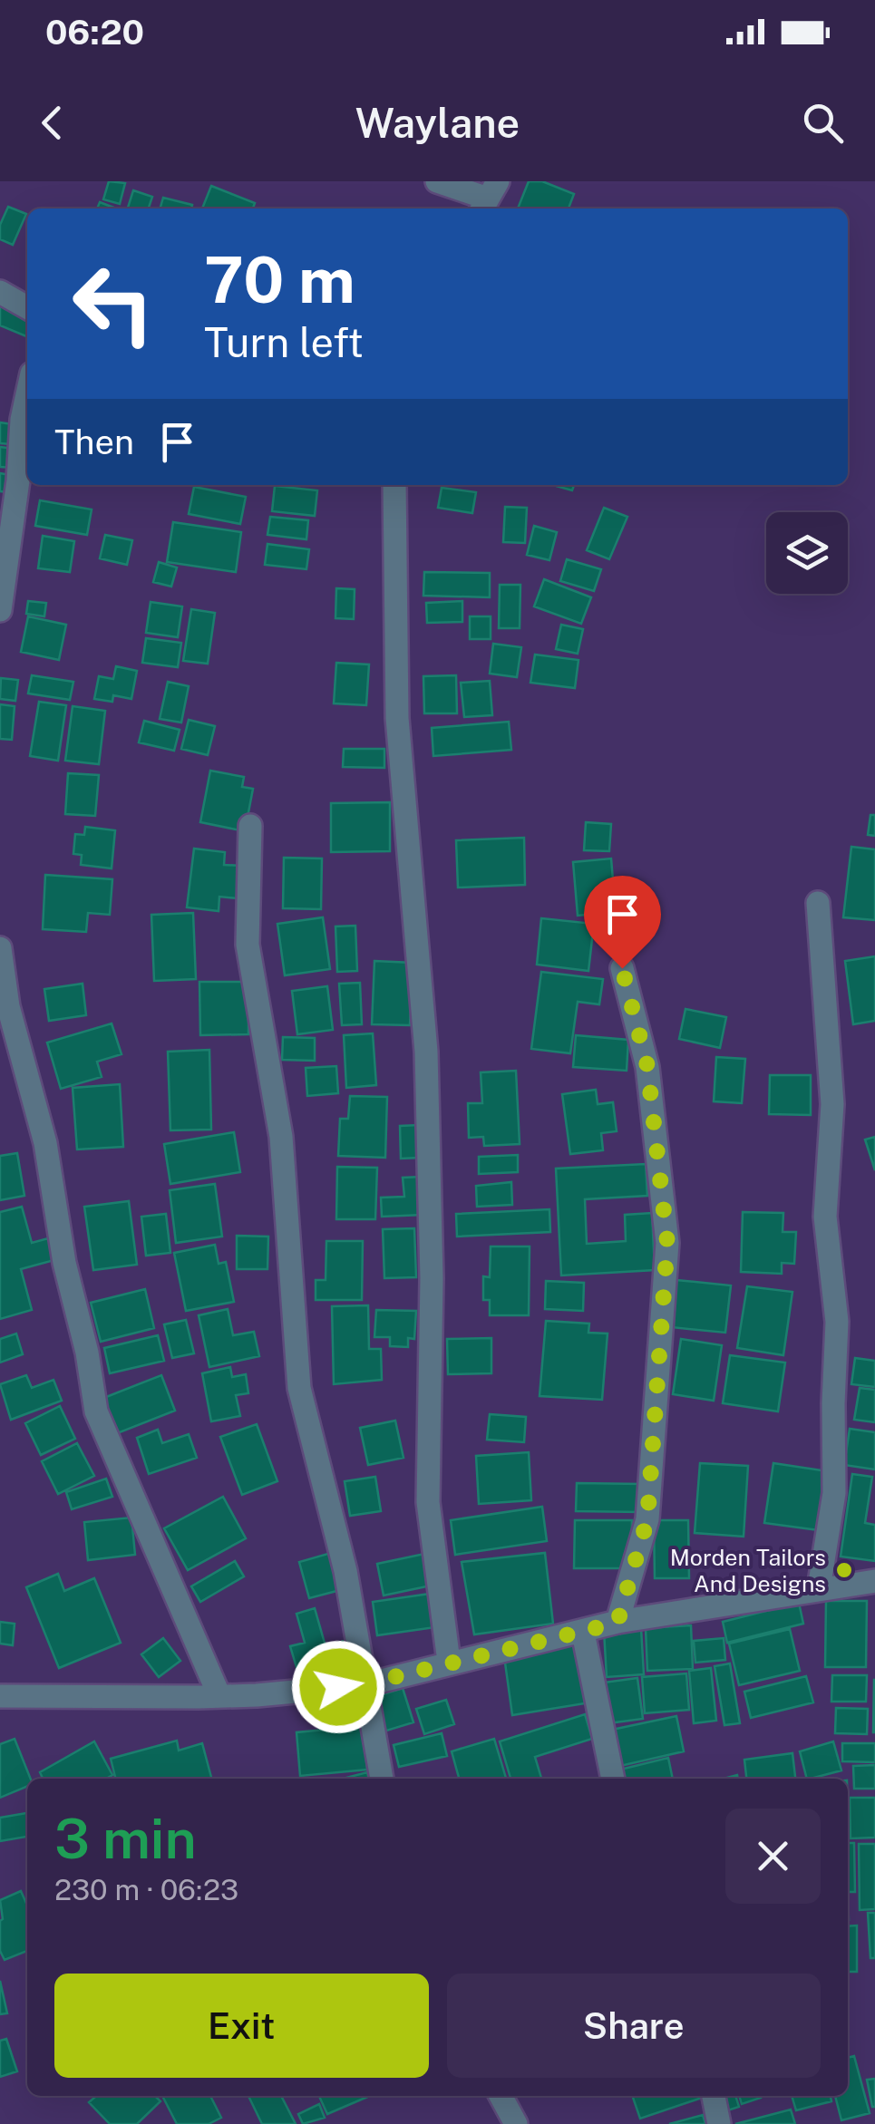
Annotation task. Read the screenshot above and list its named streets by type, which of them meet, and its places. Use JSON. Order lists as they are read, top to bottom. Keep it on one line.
{"places":["Morden Tailors And Designs"],"page":{"status":"06:20","header":"Waylane","turn":["70 m","Turn left"],"then":"Then","heading":["3 min","230 m · 06:23"],"buttons":["Exit","Share"]}}
